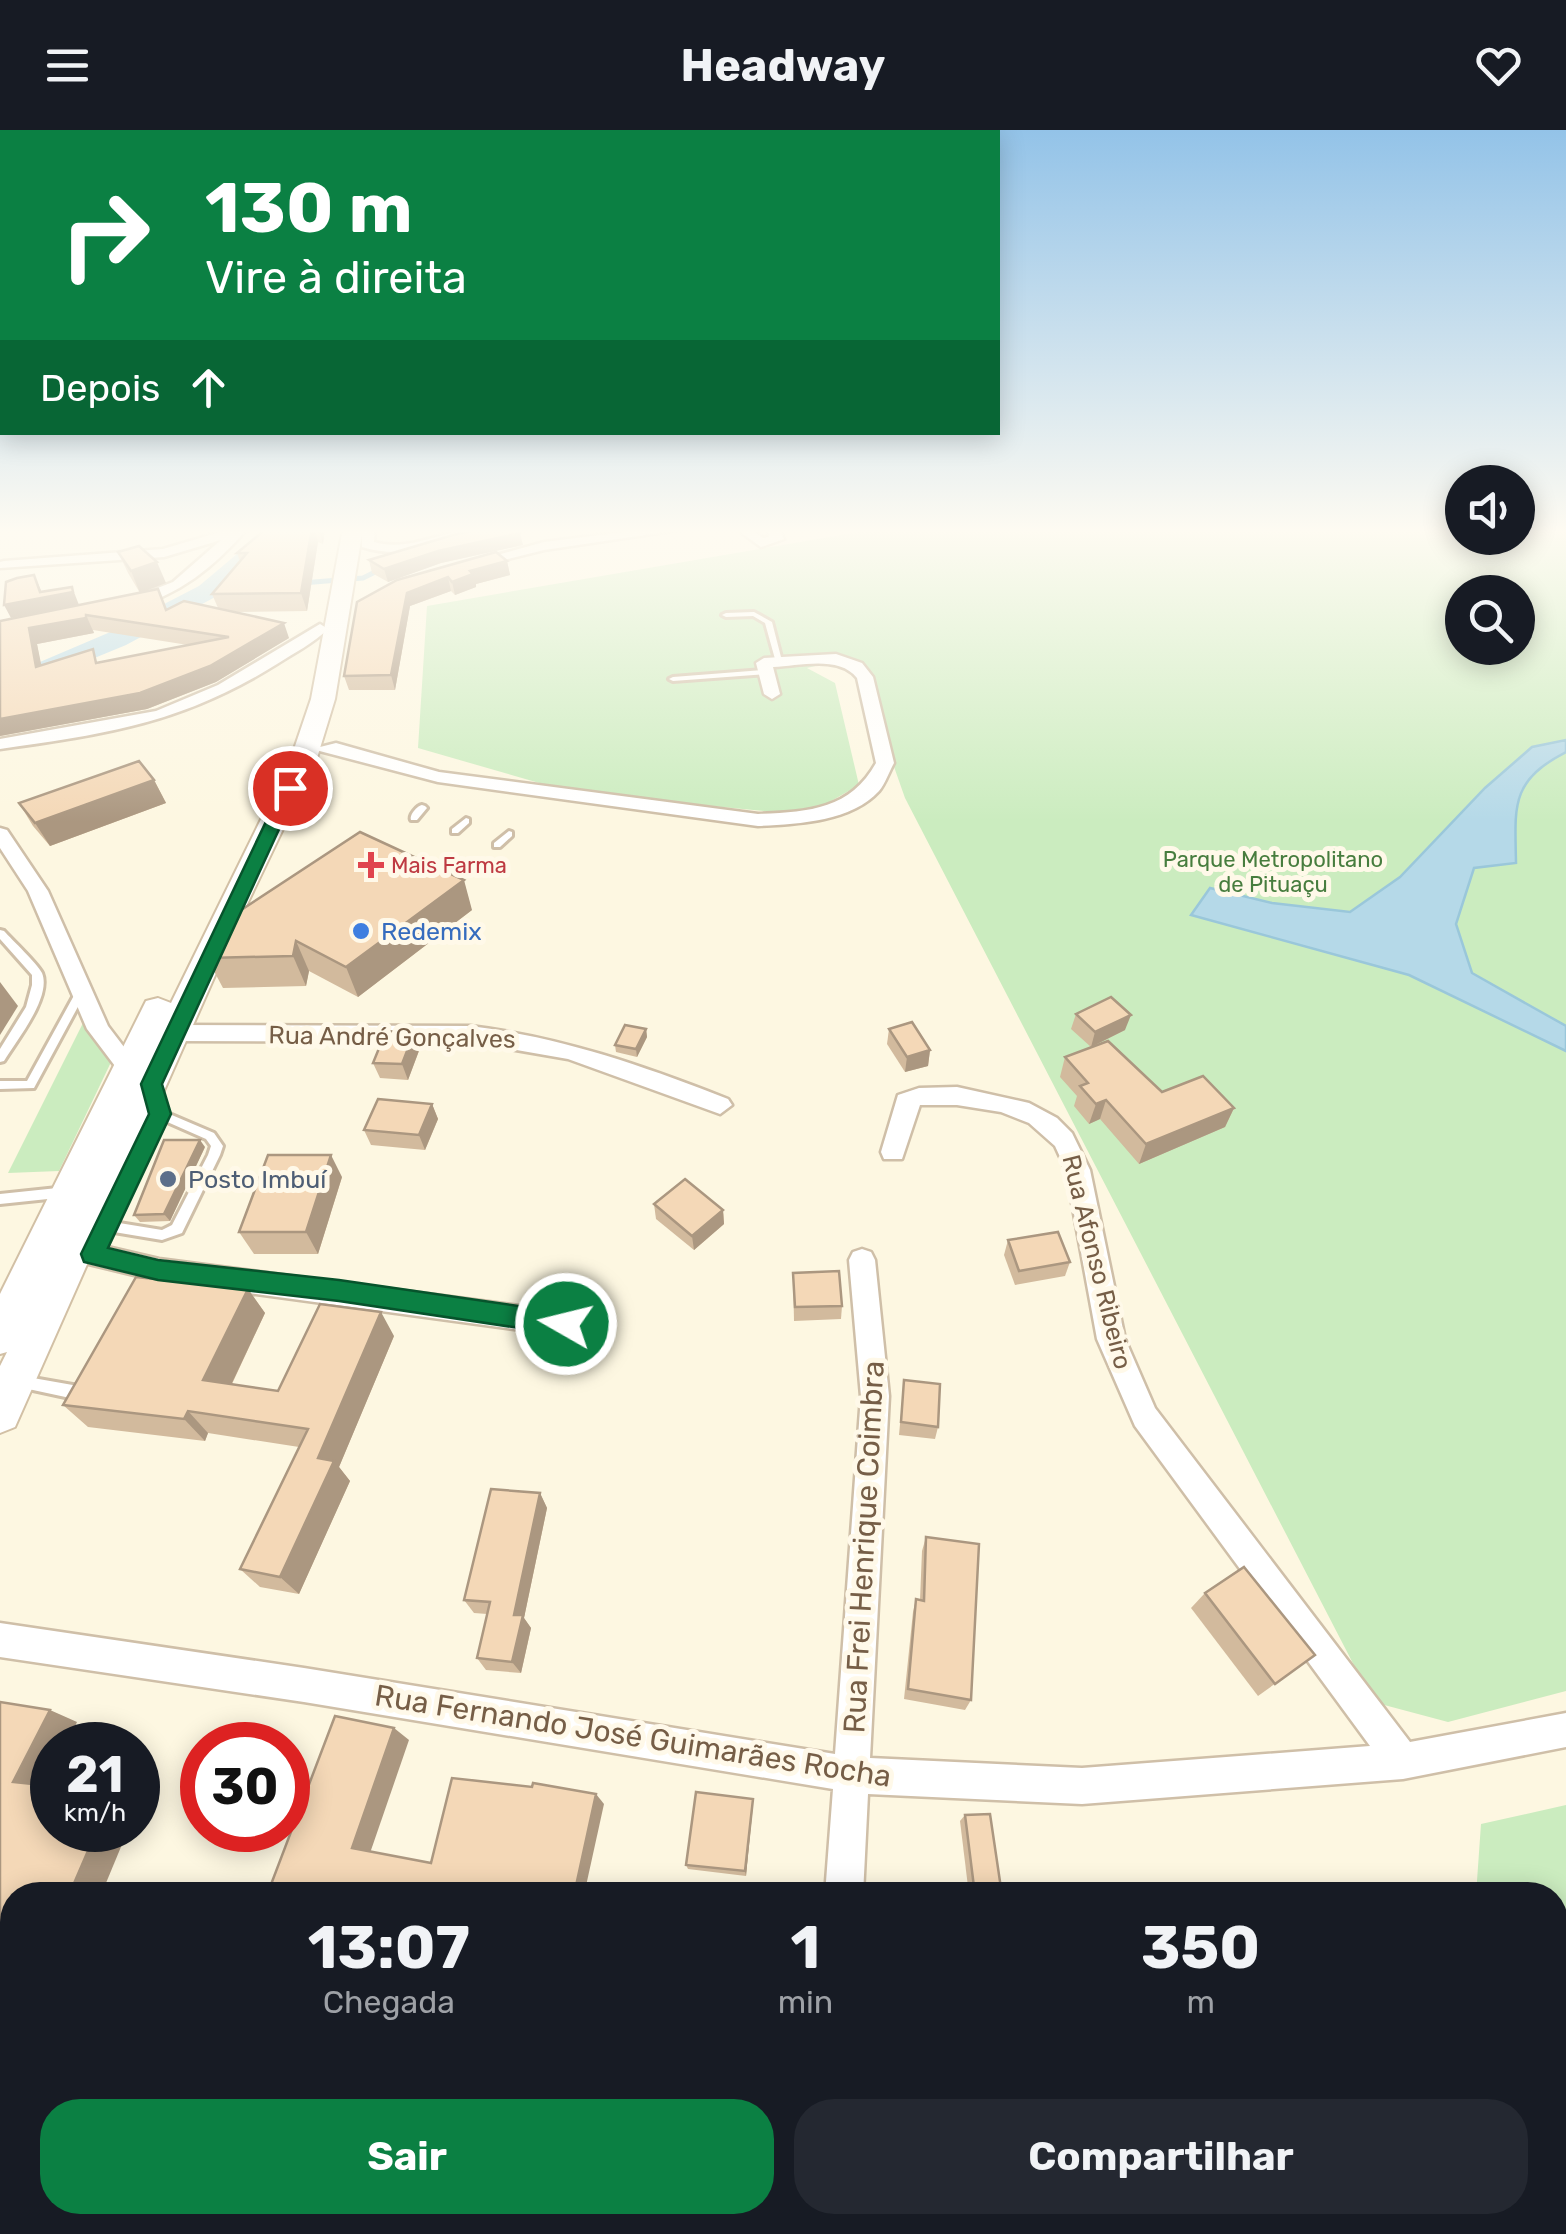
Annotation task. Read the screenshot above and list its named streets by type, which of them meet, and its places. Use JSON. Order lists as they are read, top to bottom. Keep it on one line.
{"streets":{"street":["Rua André Gonçalves","Rua Afonso Ribeiro","Rua Frei Henrique Coimbra","Rua Fernando José Guimarães Rocha"]},"crossings":[["Rua Afonso Ribeiro","Rua Fernando José Guimarães Rocha"],["Rua Frei Henrique Coimbra","Rua Fernando José Guimarães Rocha"]],"parks":["Parque Metropolitano de Pituaçu"],"places":{"health":["Mais Farma"],"other":["Redemix","Posto Imbuí"]},"page":{"header":"Headway","turn":["130 m","Vire à direita"],"then":"Depois","speed":"21 km/h","limit":"30","eta":["13:07","Chegada","1","min","350","m"],"buttons":["Sair","Compartilhar"]}}
